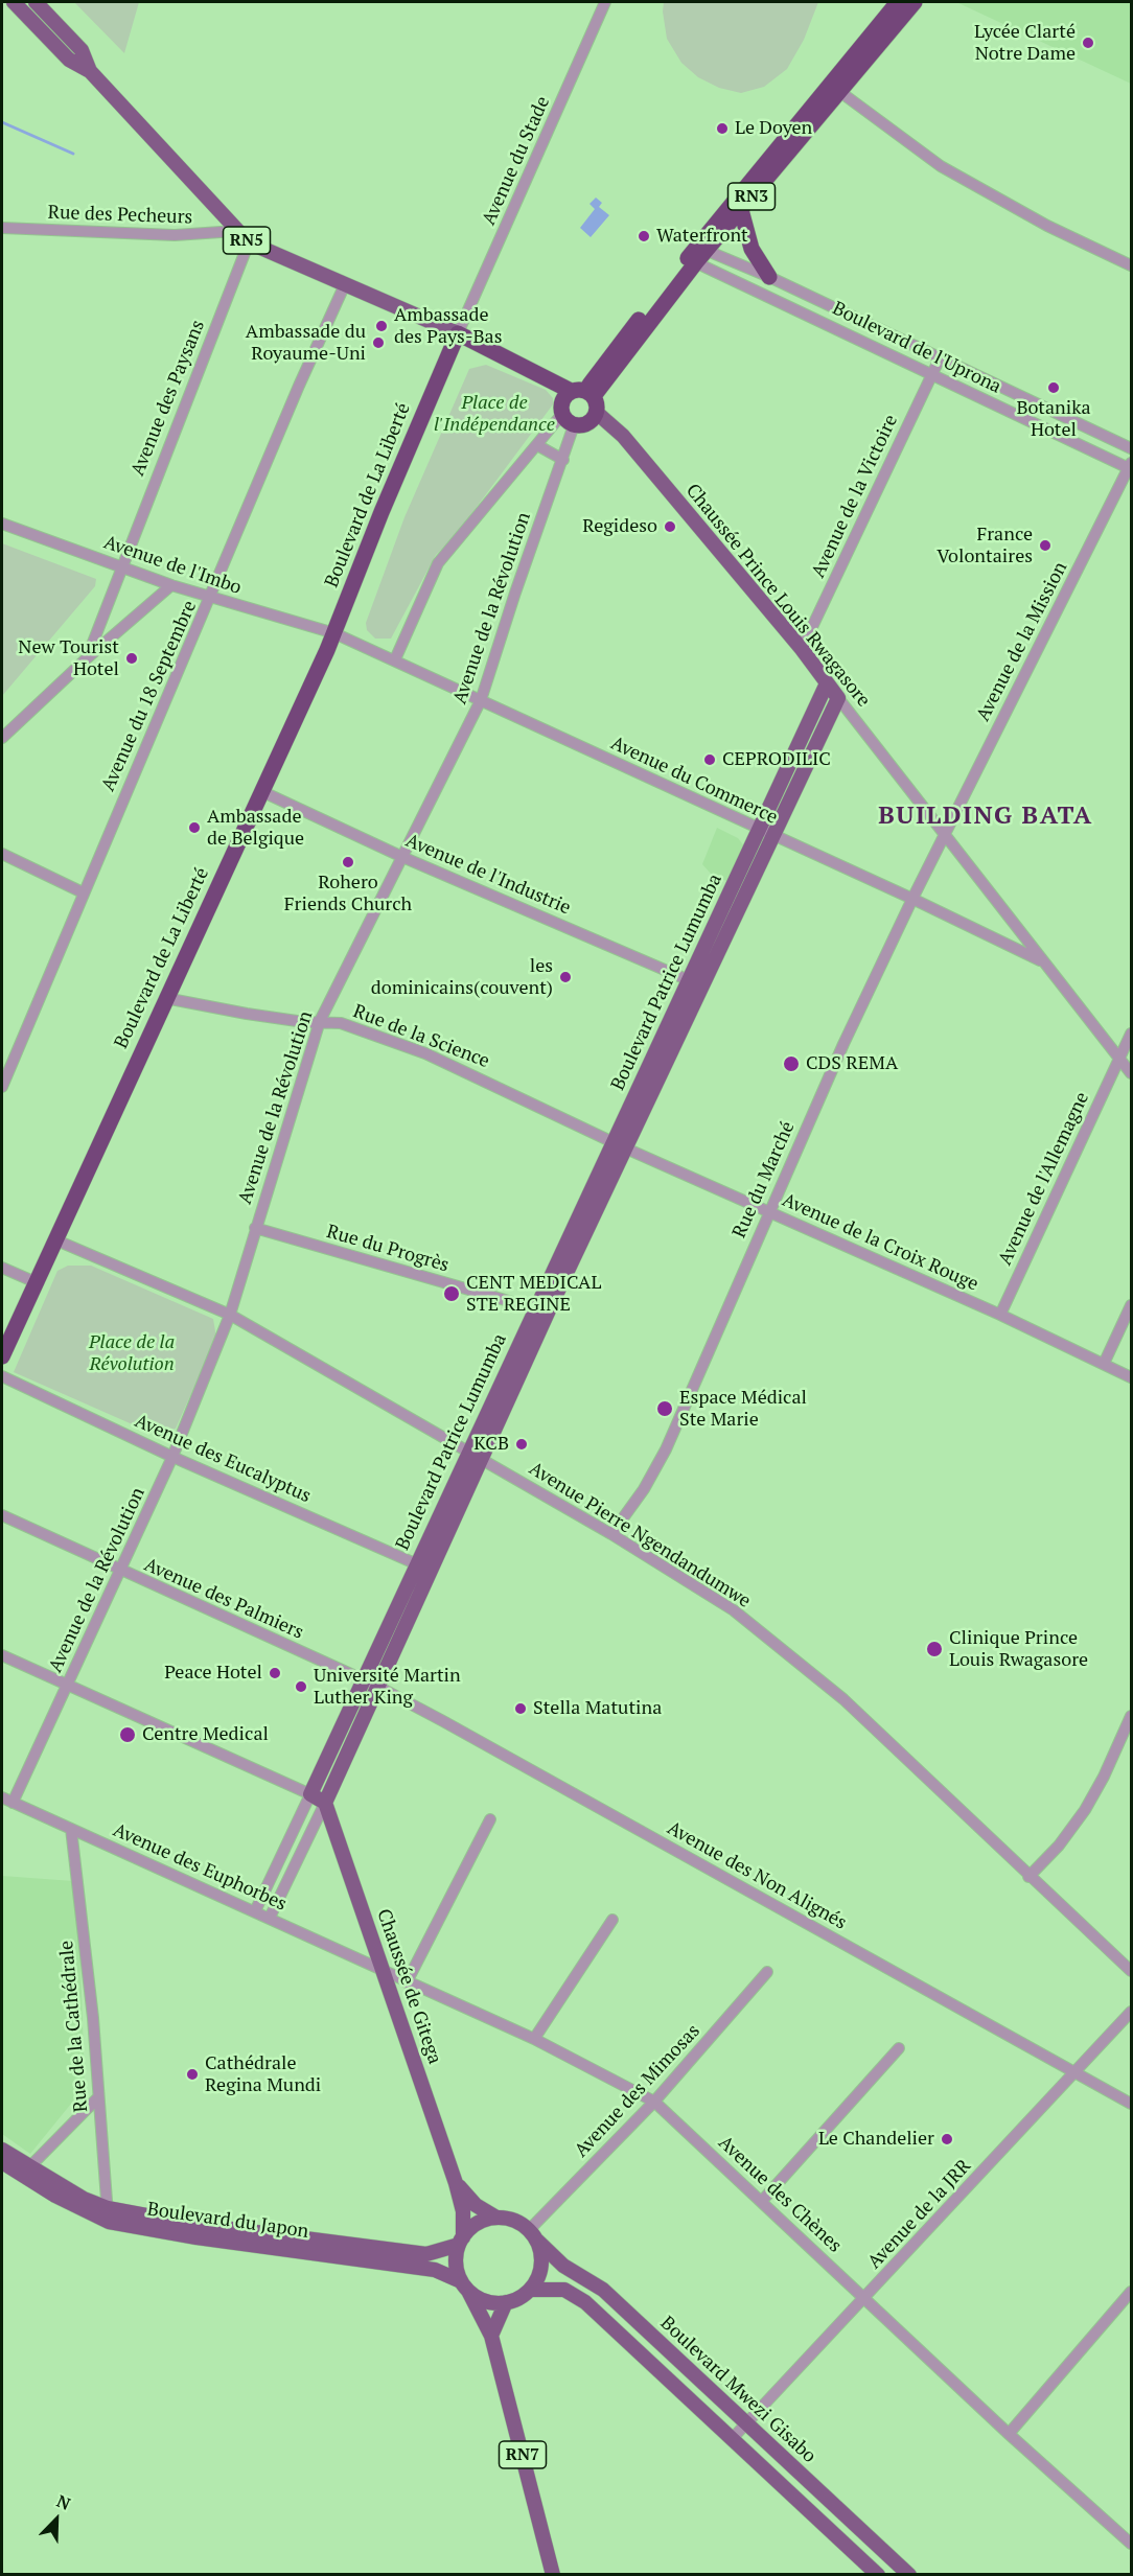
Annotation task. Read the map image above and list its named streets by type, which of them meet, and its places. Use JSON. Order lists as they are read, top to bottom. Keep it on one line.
{"streets":{"highway":["RN3","RN5","Boulevard de La Liberté"],"main road":["Chaussée Prince Louis Rwagasore","Boulevard Patrice Lumumba","Chaussée de Gitega","Boulevard du Japon","Boulevard Mwezi Gisabo","RN7"],"street":["Avenue du Stade","Rue des Pecheurs","Boulevard de l'Uprona","Avenue des Paysans","Avenue de la Victoire","Avenue de l'Imbo","Avenue de la Révolution","Avenue de la Mission","Avenue du 18 Septembre","Avenue du Commerce","Avenue de l'Industrie","Rue de la Science","Avenue de l'Allemagne","Rue du Marché","Avenue de la Croix Rouge","Rue du Progrès","Avenue des Eucalyptus","Avenue Pierre Ngendandumwe","Avenue des Palmiers","Avenue des Euphorbes","Avenue des Non Alignés","Rue de la Cathédrale","Avenue des Mimosas","Avenue des Chènes","Avenue de la JRR"]},"crossings":[["Avenue du Stade","RN5"],["Avenue du Stade","Boulevard de La Liberté"],["RN3","RN5"],["RN3","Boulevard de l'Uprona"],["RN3","Avenue de la Révolution"],["Rue des Pecheurs","RN5"],["RN5","Avenue des Paysans"],["RN5","Boulevard de La Liberté"],["RN5","Avenue du 18 Septembre"],["Boulevard de l'Uprona","Avenue de la Victoire"],["Boulevard de l'Uprona","Avenue de la Mission"],["Avenue des Paysans","Avenue de l'Imbo"],["Boulevard de La Liberté","Avenue de l'Imbo"],["Boulevard de La Liberté","Avenue du Commerce"],["Boulevard de La Liberté","Avenue de l'Industrie"],["Boulevard de La Liberté","Rue de la Science"],["Boulevard de La Liberté","Avenue Pierre Ngendandumwe"],["Avenue de la Victoire","Chaussée Prince Louis Rwagasore"],["Avenue de l'Imbo","Avenue du 18 Septembre"],["Avenue de l'Imbo","Avenue du Commerce"],["Chaussée Prince Louis Rwagasore","Avenue de la Mission"],["Chaussée Prince Louis Rwagasore","Avenue du Commerce"],["Chaussée Prince Louis Rwagasore","Boulevard Patrice Lumumba"],["Chaussée Prince Louis Rwagasore","Avenue de l'Allemagne"],["Chaussée Prince Louis Rwagasore","Rue du Marché"],["Avenue de la Révolution","Avenue du Commerce"],["Avenue de la Révolution","Avenue de l'Industrie"],["Avenue de la Révolution","Rue de la Science"],["Avenue de la Révolution","Rue du Progrès"],["Avenue de la Révolution","Avenue des Eucalyptus"],["Avenue de la Révolution","Avenue Pierre Ngendandumwe"],["Avenue de la Révolution","Avenue des Palmiers"],["Avenue de la Révolution","Avenue des Euphorbes"],["Avenue de la Mission","Rue du Marché"],["Avenue du Commerce","Boulevard Patrice Lumumba"],["Avenue du Commerce","Rue du Marché"],["Avenue de l'Industrie","Boulevard Patrice Lumumba"],["Boulevard Patrice Lumumba","Rue de la Science"],["Boulevard Patrice Lumumba","Avenue de la Croix Rouge"],["Boulevard Patrice Lumumba","Rue du Progrès"],["Boulevard Patrice Lumumba","Avenue des Eucalyptus"],["Boulevard Patrice Lumumba","Avenue Pierre Ngendandumwe"],["Boulevard Patrice Lumumba","Avenue des Palmiers"],["Boulevard Patrice Lumumba","Avenue des Euphorbes"],["Boulevard Patrice Lumumba","Avenue des Non Alignés"],["Boulevard Patrice Lumumba","Chaussée de Gitega"],["Rue de la Science","Avenue de la Croix Rouge"],["Avenue de l'Allemagne","Avenue de la Croix Rouge"],["Rue du Marché","Avenue de la Croix Rouge"],["Rue du Marché","Avenue Pierre Ngendandumwe"],["Avenue des Palmiers","Avenue des Non Alignés"],["Avenue des Euphorbes","Chaussée de Gitega"],["Avenue des Euphorbes","Rue de la Cathédrale"],["Avenue des Euphorbes","Avenue des Chènes"],["Avenue des Non Alignés","Avenue de la JRR"],["Chaussée de Gitega","Avenue des Mimosas"],["Chaussée de Gitega","Avenue des Chènes"],["Chaussée de Gitega","Boulevard du Japon"],["Chaussée de Gitega","Boulevard Mwezi Gisabo"],["Chaussée de Gitega","RN7"],["Rue de la Cathédrale","Boulevard du Japon"],["Avenue des Mimosas","Avenue des Chènes"],["Avenue des Mimosas","Boulevard du Japon"],["Avenue des Mimosas","Boulevard Mwezi Gisabo"],["Avenue des Mimosas","RN7"],["Avenue des Chènes","Avenue de la JRR"],["Avenue de la JRR","Boulevard Mwezi Gisabo"],["Boulevard du Japon","Boulevard Mwezi Gisabo"],["Boulevard du Japon","RN7"],["Boulevard Mwezi Gisabo","RN7"]],"districts":["BUILDING BATA"],"parks":["Place de l'Indépendance","Place de la Révolution"],"places":["Lycée Clarté Notre Dame","Le Doyen","Waterfront","Ambassade des Pays-Bas","Ambassade du Royaume-Uni","Botanika Hotel","Regideso","France Volontaires","New Tourist Hotel","CEPRODILIC","Ambassade de Belgique","Rohero Friends Church","les dominicains(couvent)","CDS REMA","CENT MEDICAL STE REGINE","Espace Médical Ste Marie","KCB","Clinique Prince Louis Rwagasore","Peace Hotel","Université Martin Luther King","Stella Matutina","Centre Medical","Cathédrale Regina Mundi","Le Chandelier"],"north":"top right"}
